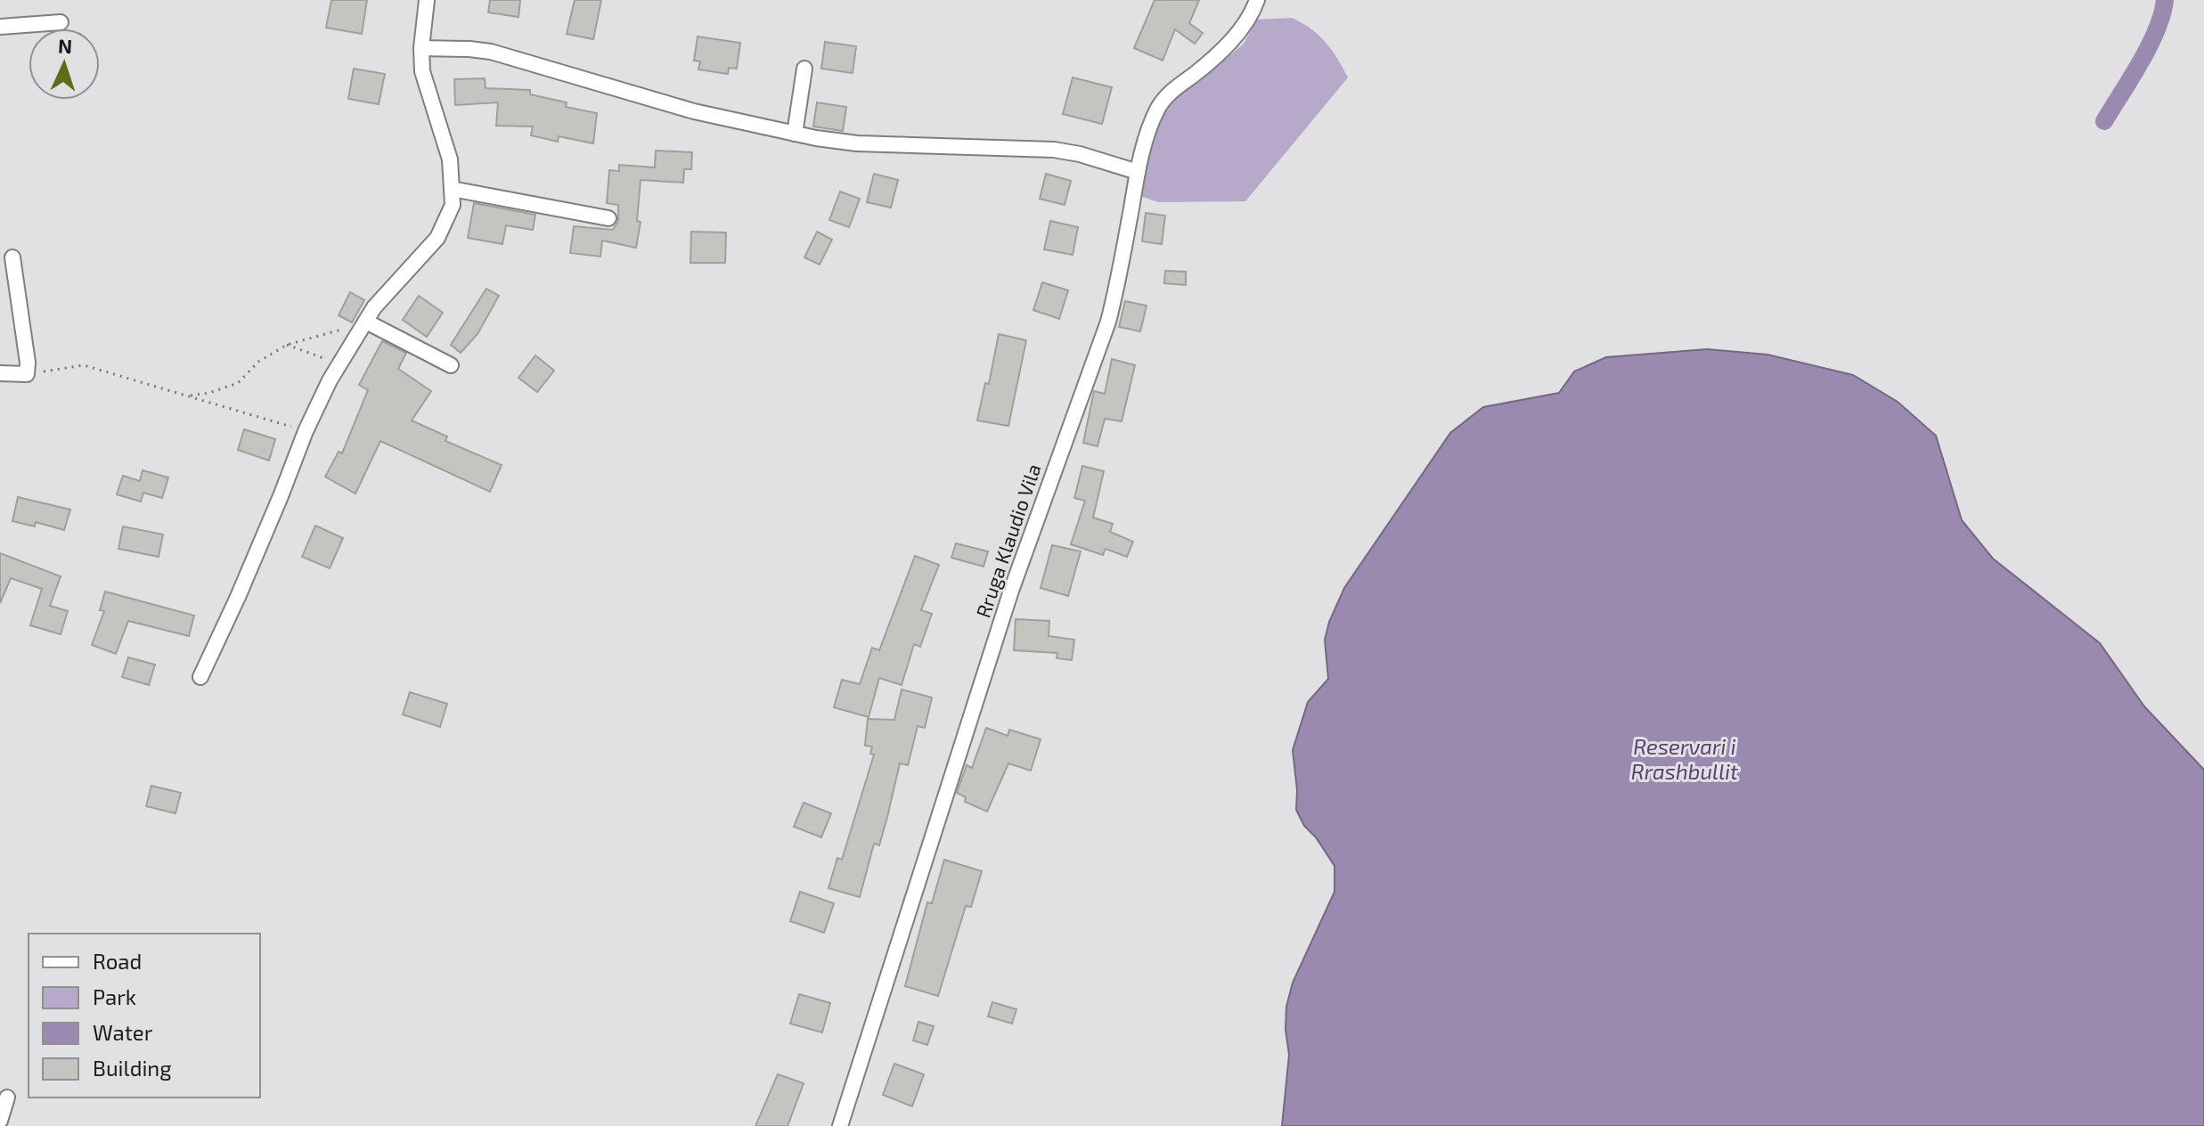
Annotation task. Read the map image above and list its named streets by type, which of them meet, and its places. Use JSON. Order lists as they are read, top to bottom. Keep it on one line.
{"streets":{"street":["Rruga Klaudio Vila"]},"water":["Reservari i Rrashbullit"],"legend":["Road","Park","Water","Building"],"north":"top"}
